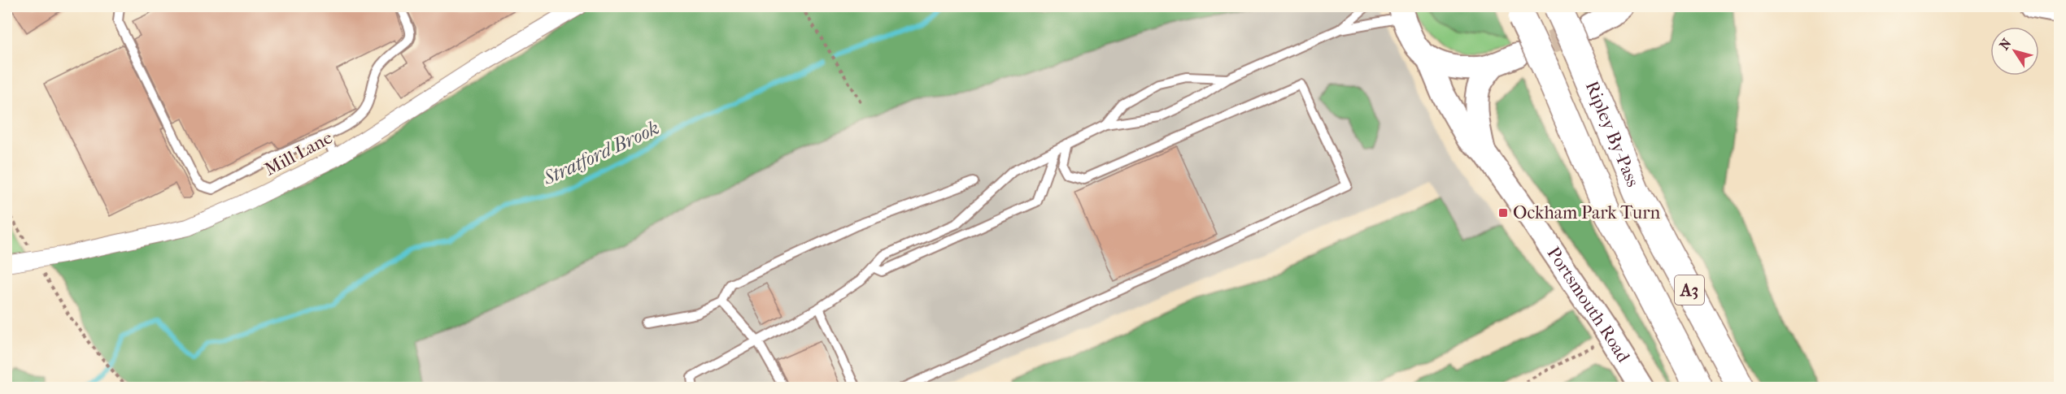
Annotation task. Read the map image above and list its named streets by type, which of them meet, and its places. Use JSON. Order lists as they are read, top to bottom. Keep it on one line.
{"streets":{"highway":["Ripley By-Pass","A3"],"main road":["Portsmouth Road"],"street":["Mill Lane"]},"water":["Stratford Brook"],"places":{"transit":["Ockham Park Turn"]},"north":"top left"}
